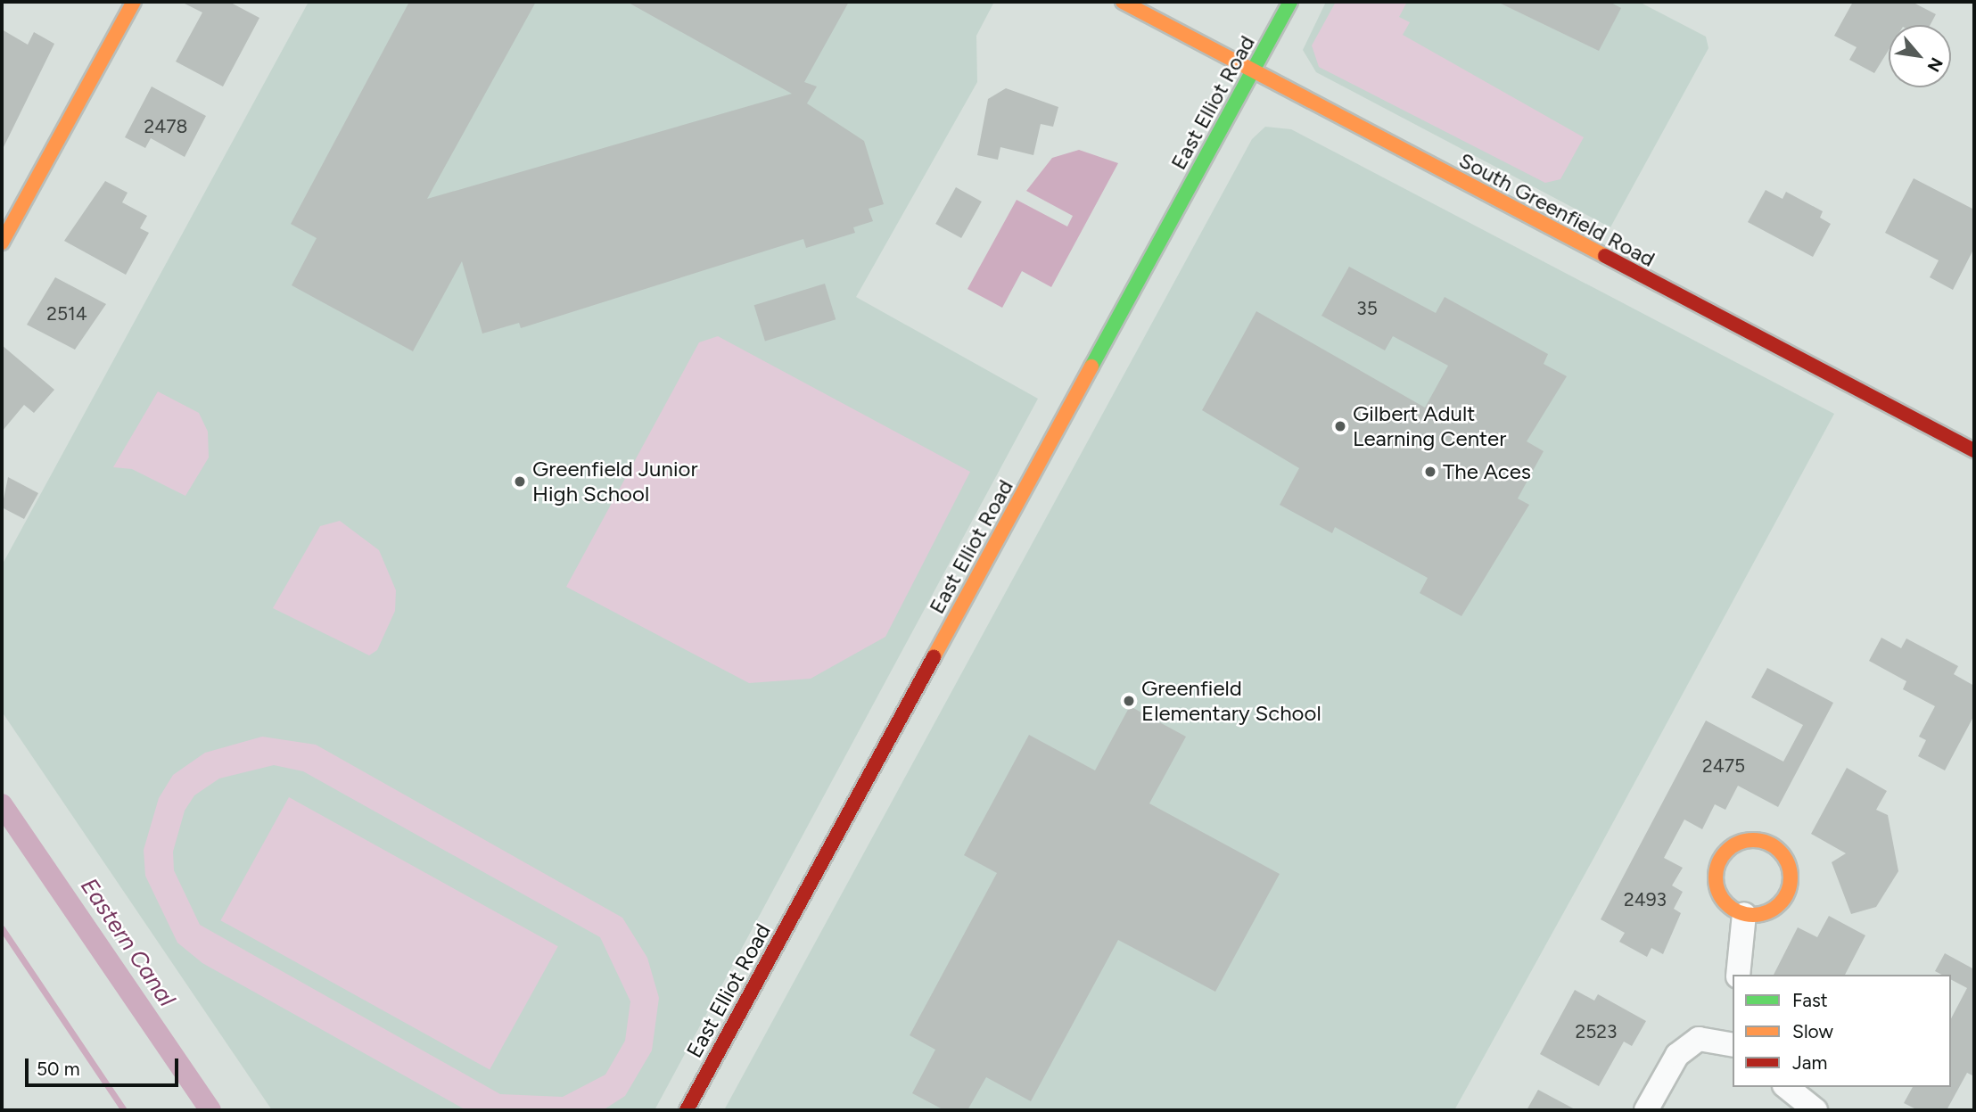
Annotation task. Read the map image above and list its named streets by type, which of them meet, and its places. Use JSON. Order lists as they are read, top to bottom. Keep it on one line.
{"streets":{"main road":["East Elliot Road","South Greenfield Road"]},"crossings":[["East Elliot Road","South Greenfield Road"]],"water":["Eastern Canal"],"places":["Gilbert Adult Learning Center","The Aces","Greenfield Junior High School","Greenfield Elementary School"],"house_numbers":["2478","35","2514","2475","2493","2523"],"legend":["Fast","Slow","Jam"],"scale_bar":"50 m","north":"bottom right"}
